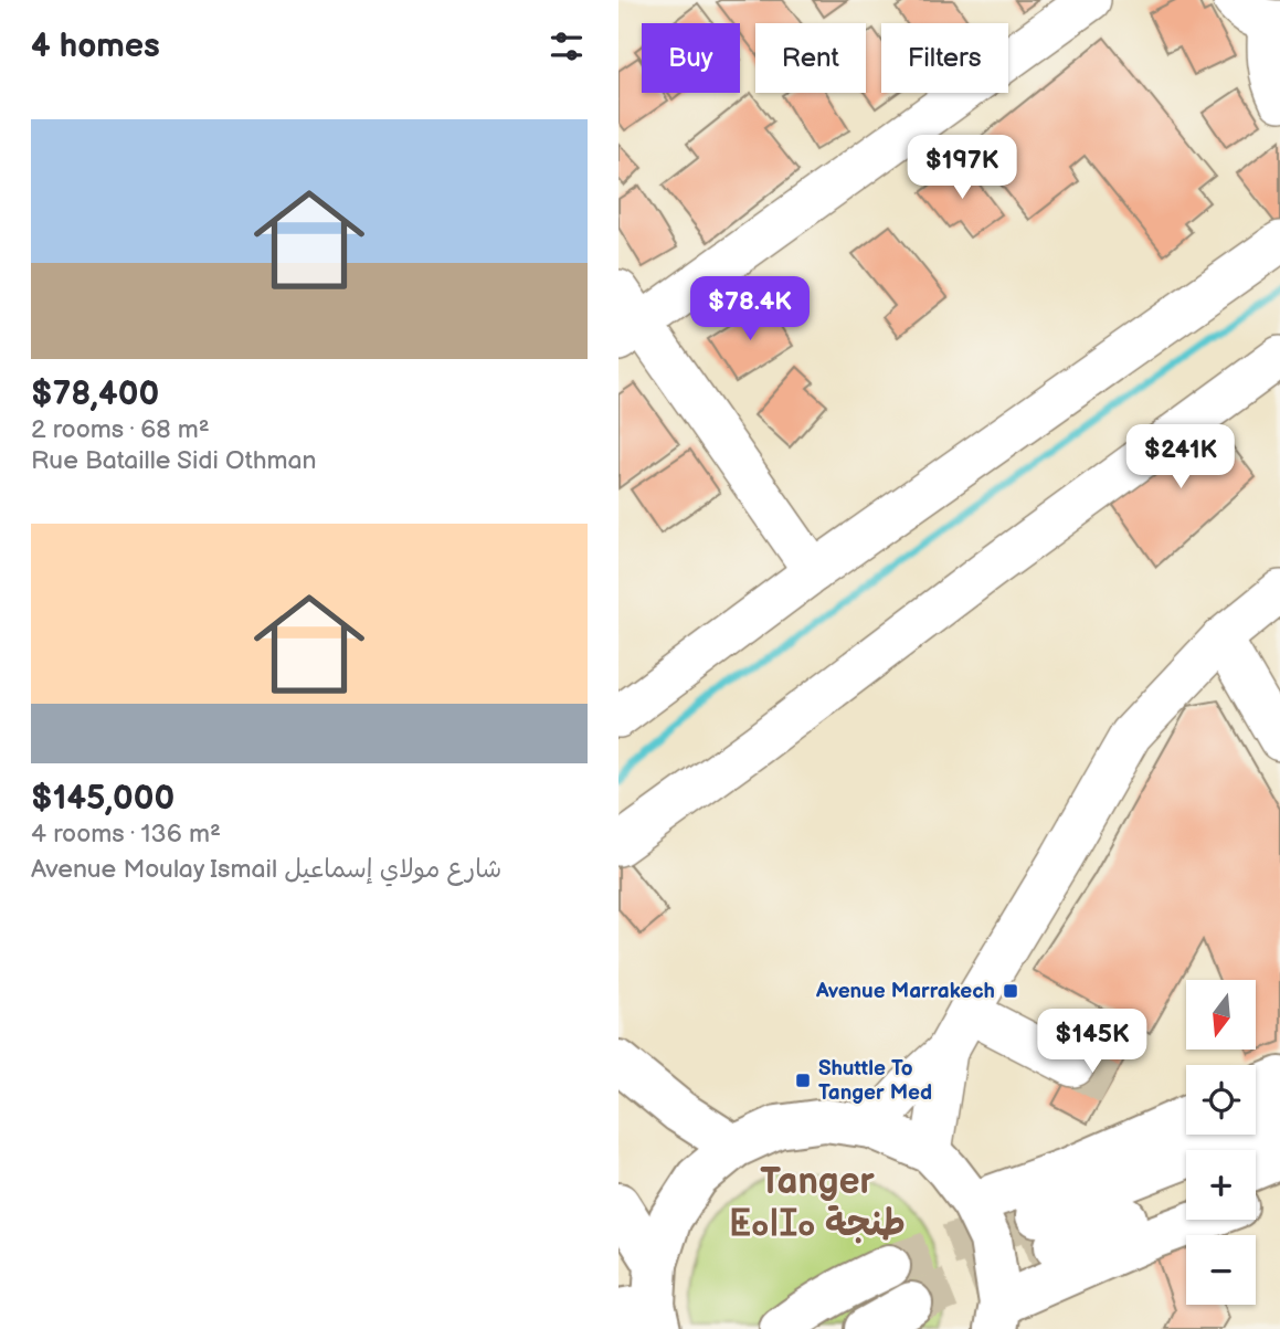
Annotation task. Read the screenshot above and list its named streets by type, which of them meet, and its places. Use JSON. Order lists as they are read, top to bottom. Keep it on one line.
{"districts":["Tanger ⵟⴰⵏⵊⴰ طنجة"],"places":{"transit":["Avenue Marrakech","Shuttle To Tanger Med"]},"north":"bottom","page":{"heading":"4 homes","chip":["Buy","Rent","Filters"],"list":[{"name":"$78,400","note":"2 rooms · 68 m² · Rue Bataille Sidi Othman"},{"name":"$145,000","note":"4 rooms · 136 m² · Avenue Moulay Ismail شارع مولاي إسماعيل"}],"price":["$197K","$78.4K","$241K","$145K"],"map_buttons":["+","−"]}}
